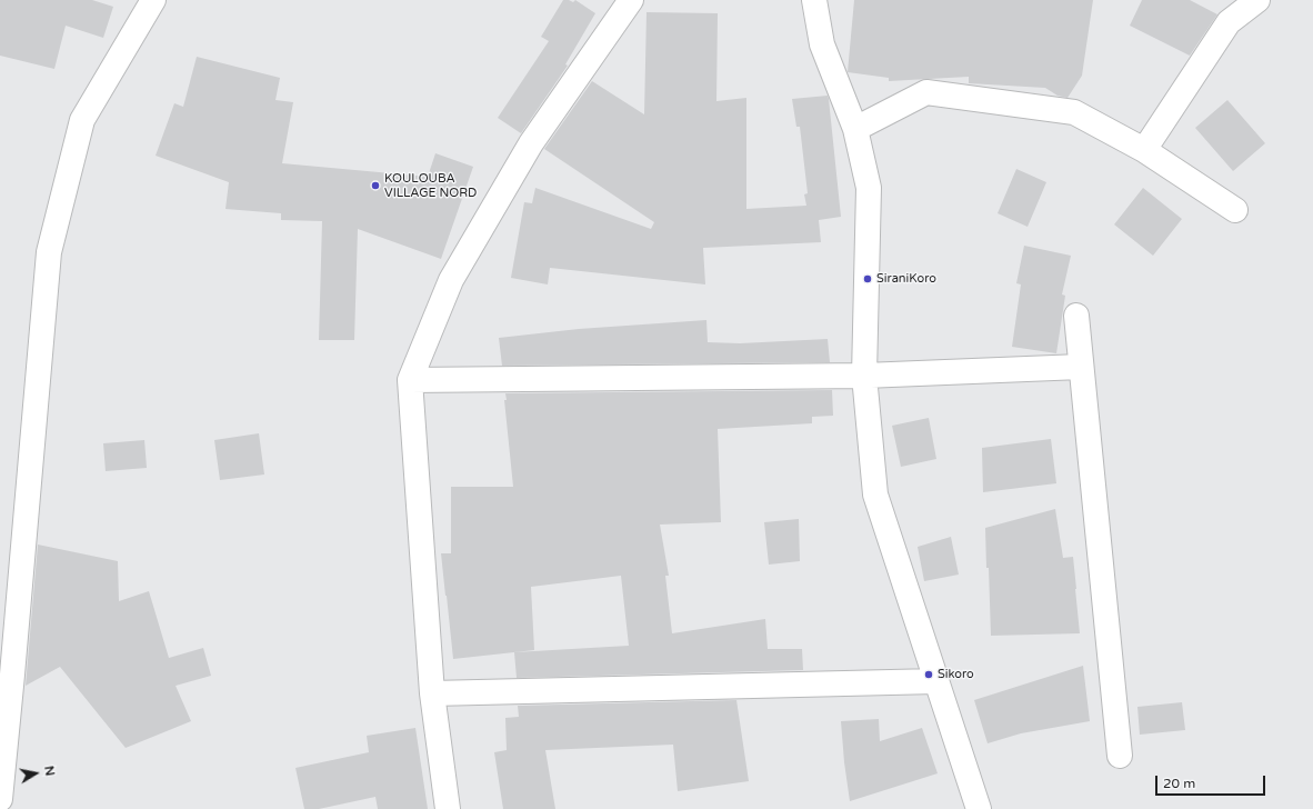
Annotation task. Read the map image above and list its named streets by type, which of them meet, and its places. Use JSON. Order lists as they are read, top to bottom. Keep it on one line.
{"places":["KOULOUBA VILLAGE NORD","SiraniKoro","Sikoro"],"scale_bar":"20 m","north":"right"}
